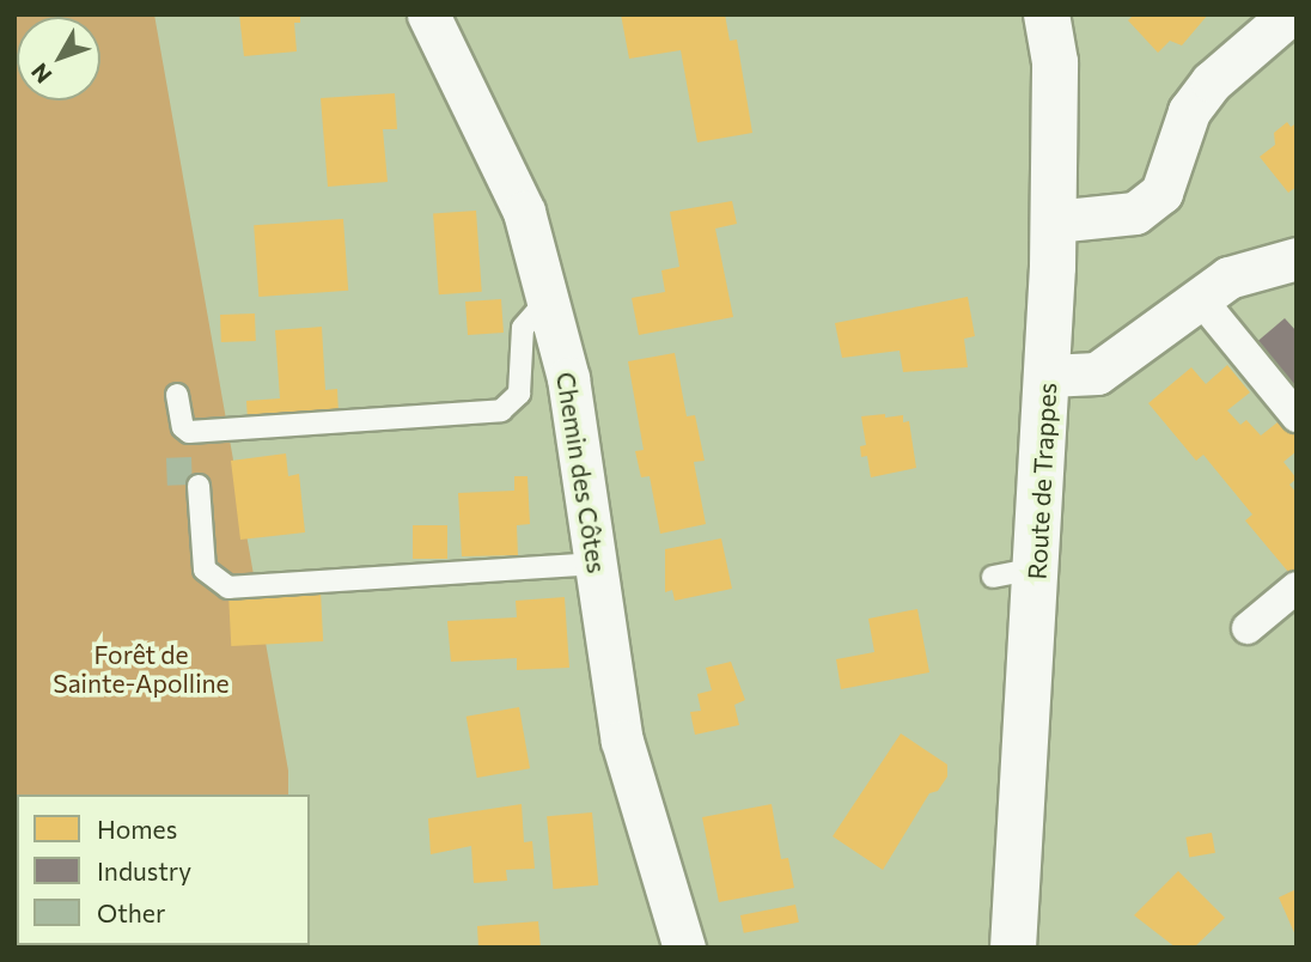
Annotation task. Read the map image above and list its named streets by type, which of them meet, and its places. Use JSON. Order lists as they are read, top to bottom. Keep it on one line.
{"streets":{"main road":["Route de Trappes"],"street":["Chemin des Côtes"]},"parks":["Forêt de Sainte-Apolline"],"legend":["Homes","Industry","Other"],"north":"bottom left"}
